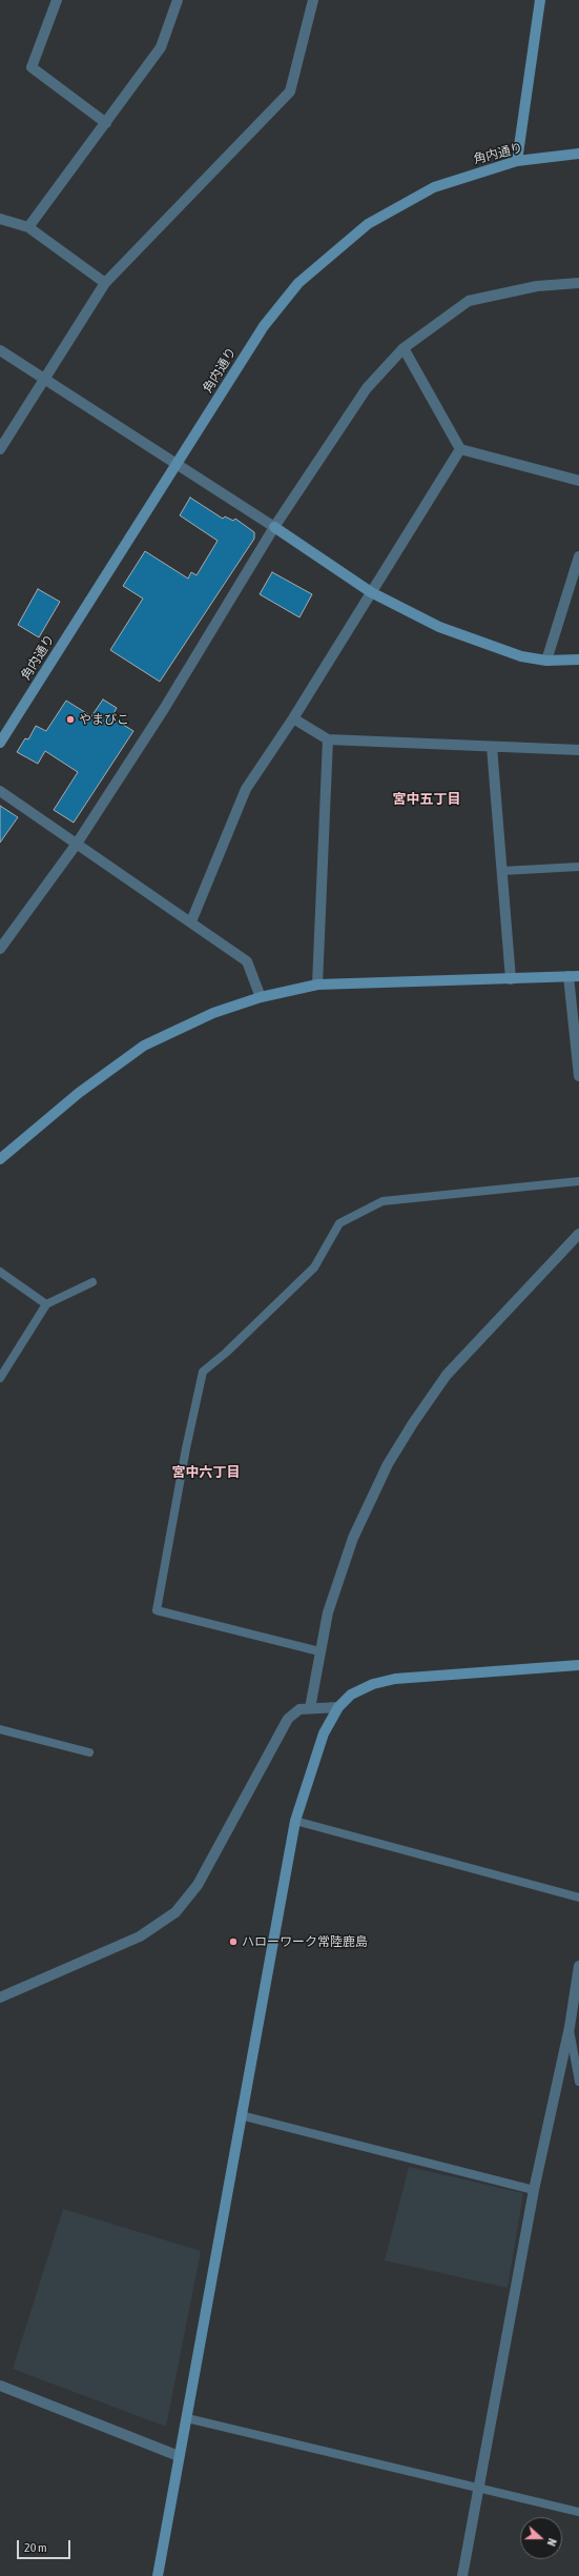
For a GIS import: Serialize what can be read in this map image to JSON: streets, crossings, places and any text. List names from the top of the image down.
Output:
{
  "streets": {
    "street": ["角内通り"]
  },
  "districts": ["宮中五丁目", "宮中六丁目"],
  "places": ["やまびこ", "ハローワーク常陸鹿島"],
  "scale_bar": "20 m",
  "north": "right"
}
